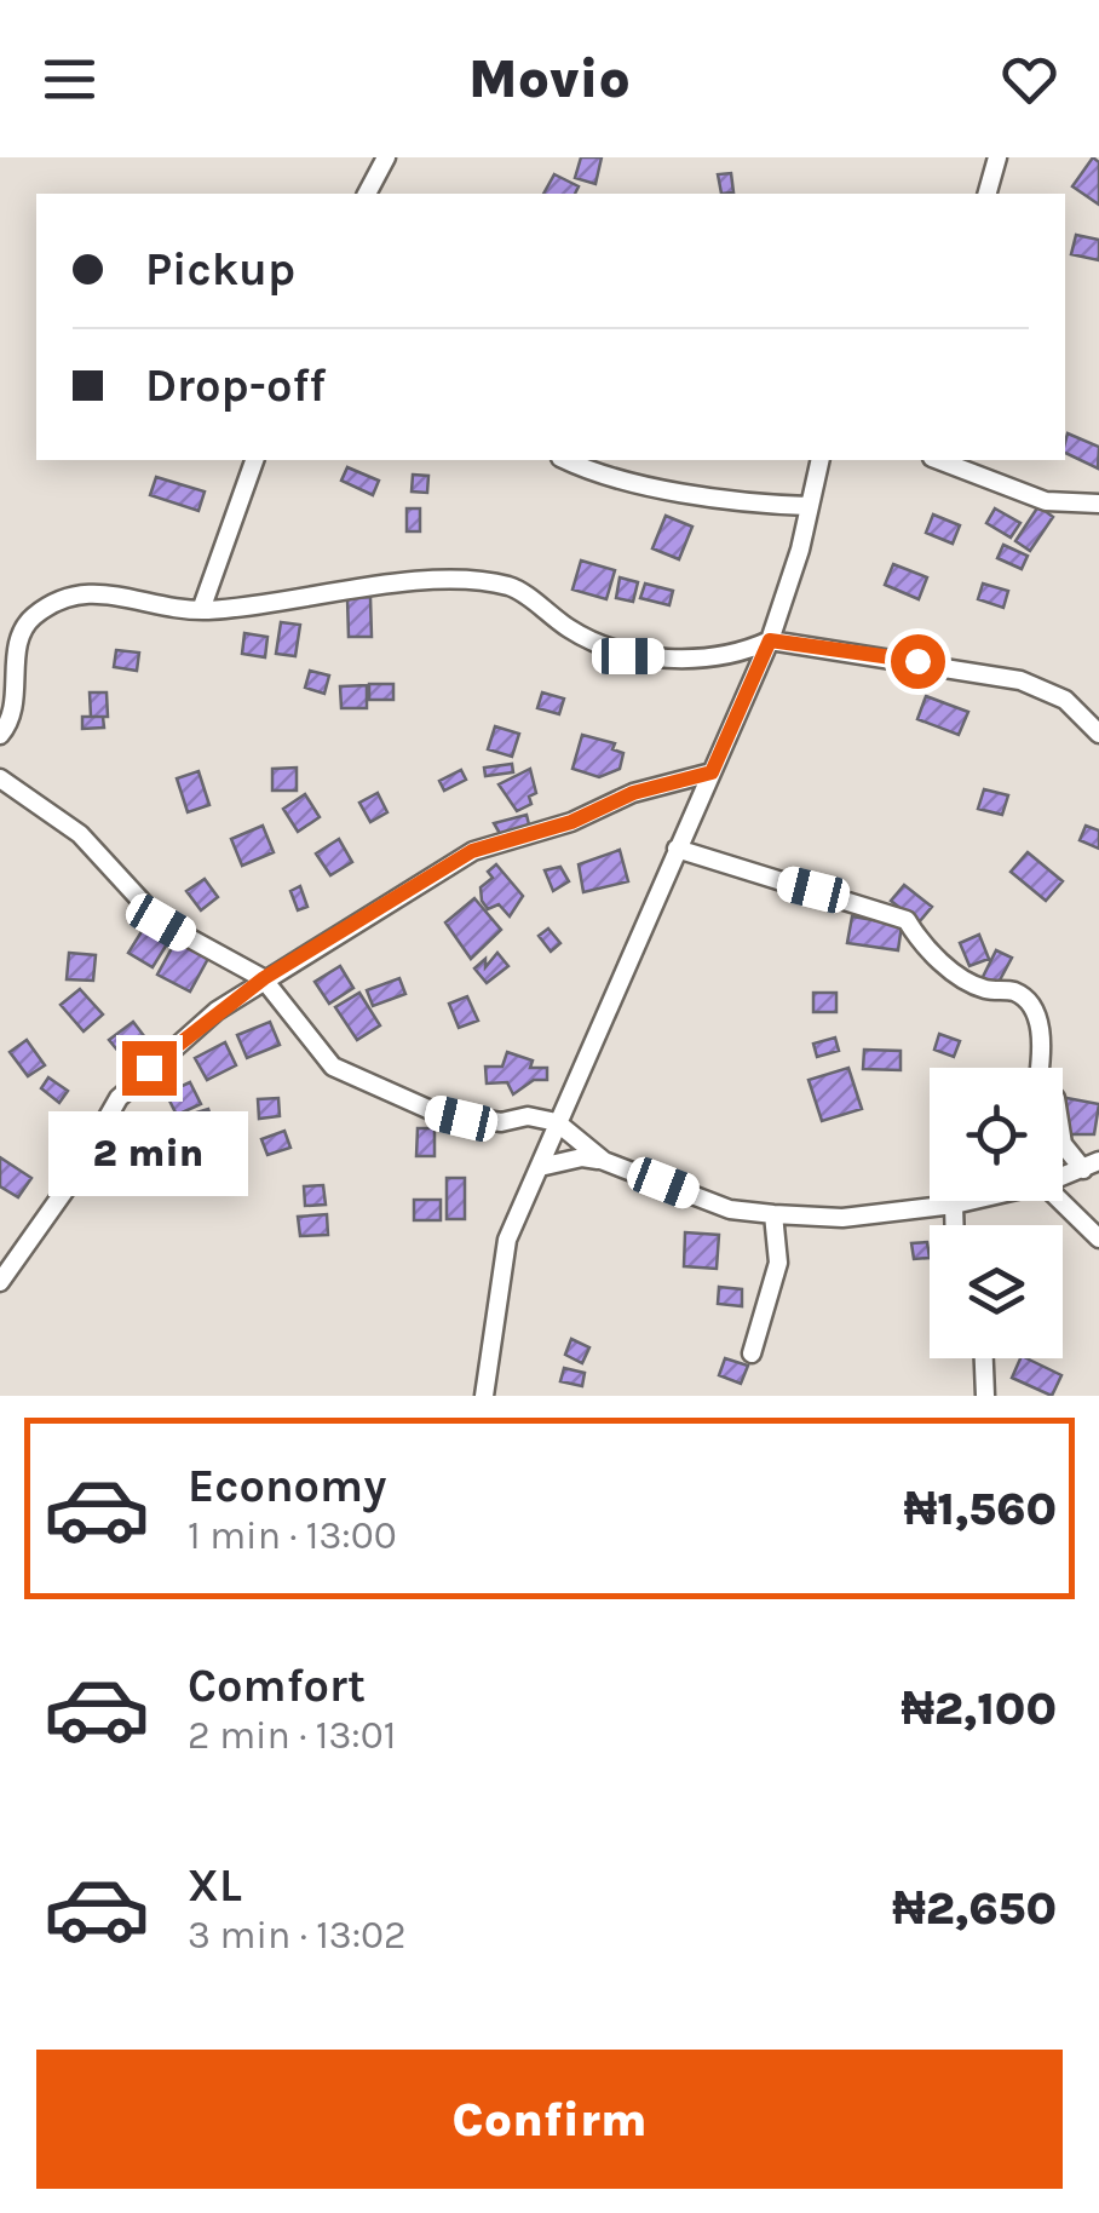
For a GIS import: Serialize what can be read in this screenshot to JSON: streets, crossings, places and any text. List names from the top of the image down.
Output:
{
  "page": {
    "header": "Movio",
    "banner": ["Pickup", "Drop-off"],
    "bubble": "2 min",
    "list": [
      {
        "name": "Economy",
        "note": "1 min · 13:00",
        "value": "₦1,560"
      },
      {
        "name": "Comfort",
        "note": "2 min · 13:01",
        "value": "₦2,100"
      },
      {
        "name": "XL",
        "note": "3 min · 13:02",
        "value": "₦2,650"
      }
    ],
    "buttons": "Confirm"
  }
}
